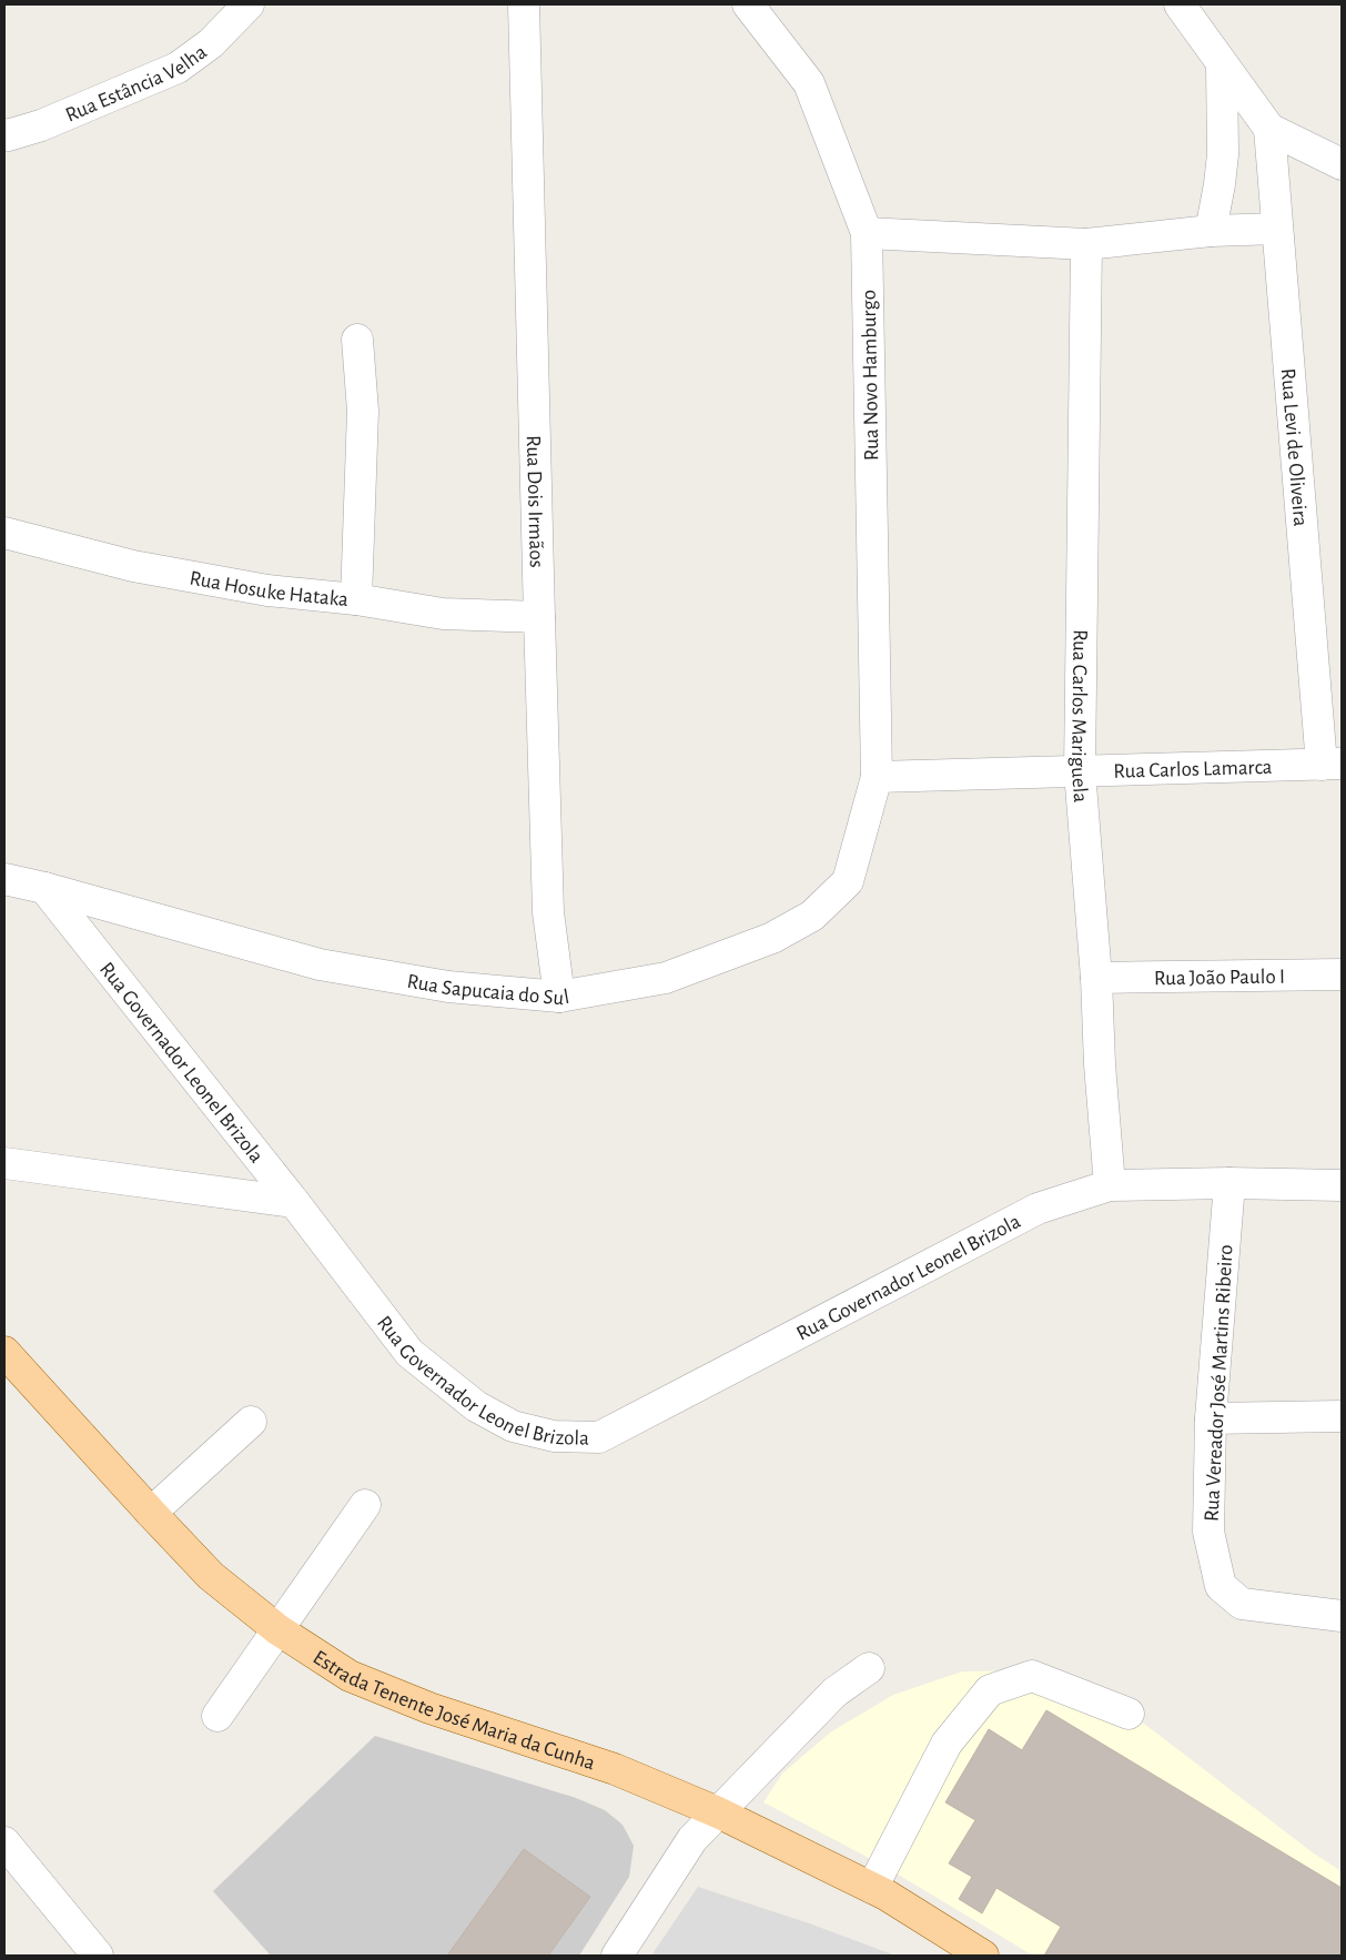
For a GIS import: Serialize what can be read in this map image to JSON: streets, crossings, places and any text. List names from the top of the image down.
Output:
{
  "streets": {
    "main road": ["Estrada Tenente José Maria da Cunha"],
    "street": [
      "Rua Estância Velha",
      "Rua Novo Hamburgo",
      "Rua Levi de Oliveira",
      "Rua Dois Irmãos",
      "Rua Hosuke Hataka",
      "Rua Carlos Mariguela",
      "Rua Carlos Lamarca",
      "Rua João Paulo I",
      "Rua Sapucaia do Sul",
      "Rua Governador Leonel Brizola",
      "Rua Vereador José Martins Ribeiro"
    ]
  },
  "crossings": [
    ["Rua Novo Hamburgo", "Rua Carlos Lamarca"],
    ["Rua Novo Hamburgo", "Rua Sapucaia do Sul"],
    ["Rua Levi de Oliveira", "Rua Carlos Lamarca"],
    ["Rua Dois Irmãos", "Rua Hosuke Hataka"],
    ["Rua Dois Irmãos", "Rua Sapucaia do Sul"],
    ["Rua Carlos Mariguela", "Rua Carlos Lamarca"],
    ["Rua Carlos Mariguela", "Rua João Paulo I"],
    ["Rua Carlos Mariguela", "Rua Governador Leonel Brizola"],
    ["Rua Carlos Lamarca", "Rua Sapucaia do Sul"],
    ["Rua Sapucaia do Sul", "Rua Governador Leonel Brizola"],
    ["Rua Governador Leonel Brizola", "Rua Vereador José Martins Ribeiro"]
  ]
}
